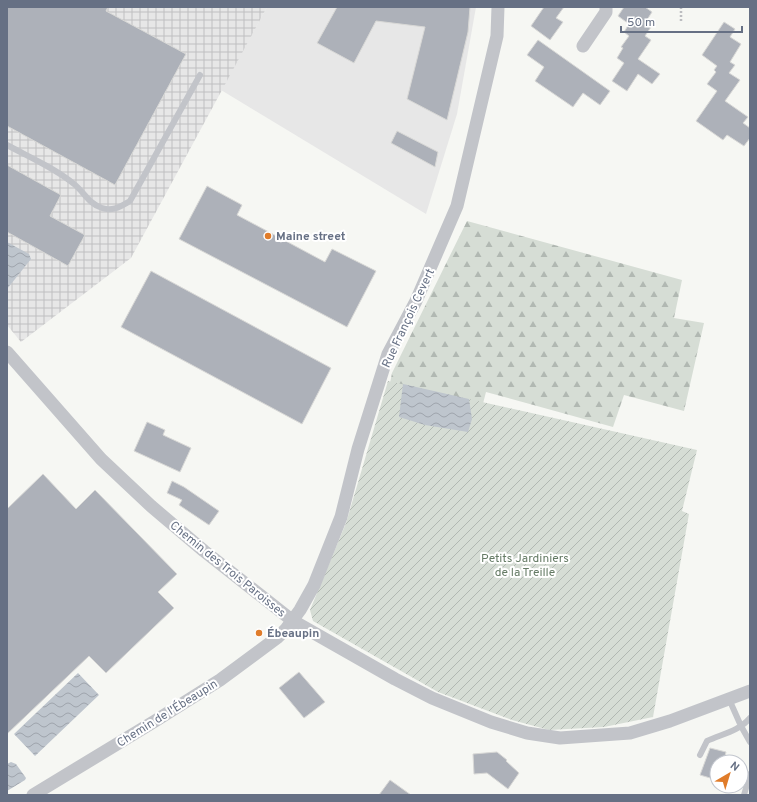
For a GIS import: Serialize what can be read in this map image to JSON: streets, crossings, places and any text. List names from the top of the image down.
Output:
{
  "streets": {
    "street": ["Rue François Cevert", "Chemin des Trois Paroisses", "Chemin de l'Ébeaupin"]
  },
  "crossings": [
    ["Rue François Cevert", "Chemin des Trois Paroisses"],
    ["Rue François Cevert", "Chemin de l'Ébeaupin"],
    ["Chemin des Trois Paroisses", "Chemin de l'Ébeaupin"]
  ],
  "parks": ["Petits Jardiniers de la Treille"],
  "places": ["Maine street", "Ébeaupin"],
  "scale_bar": "50 m",
  "north": "top right"
}
